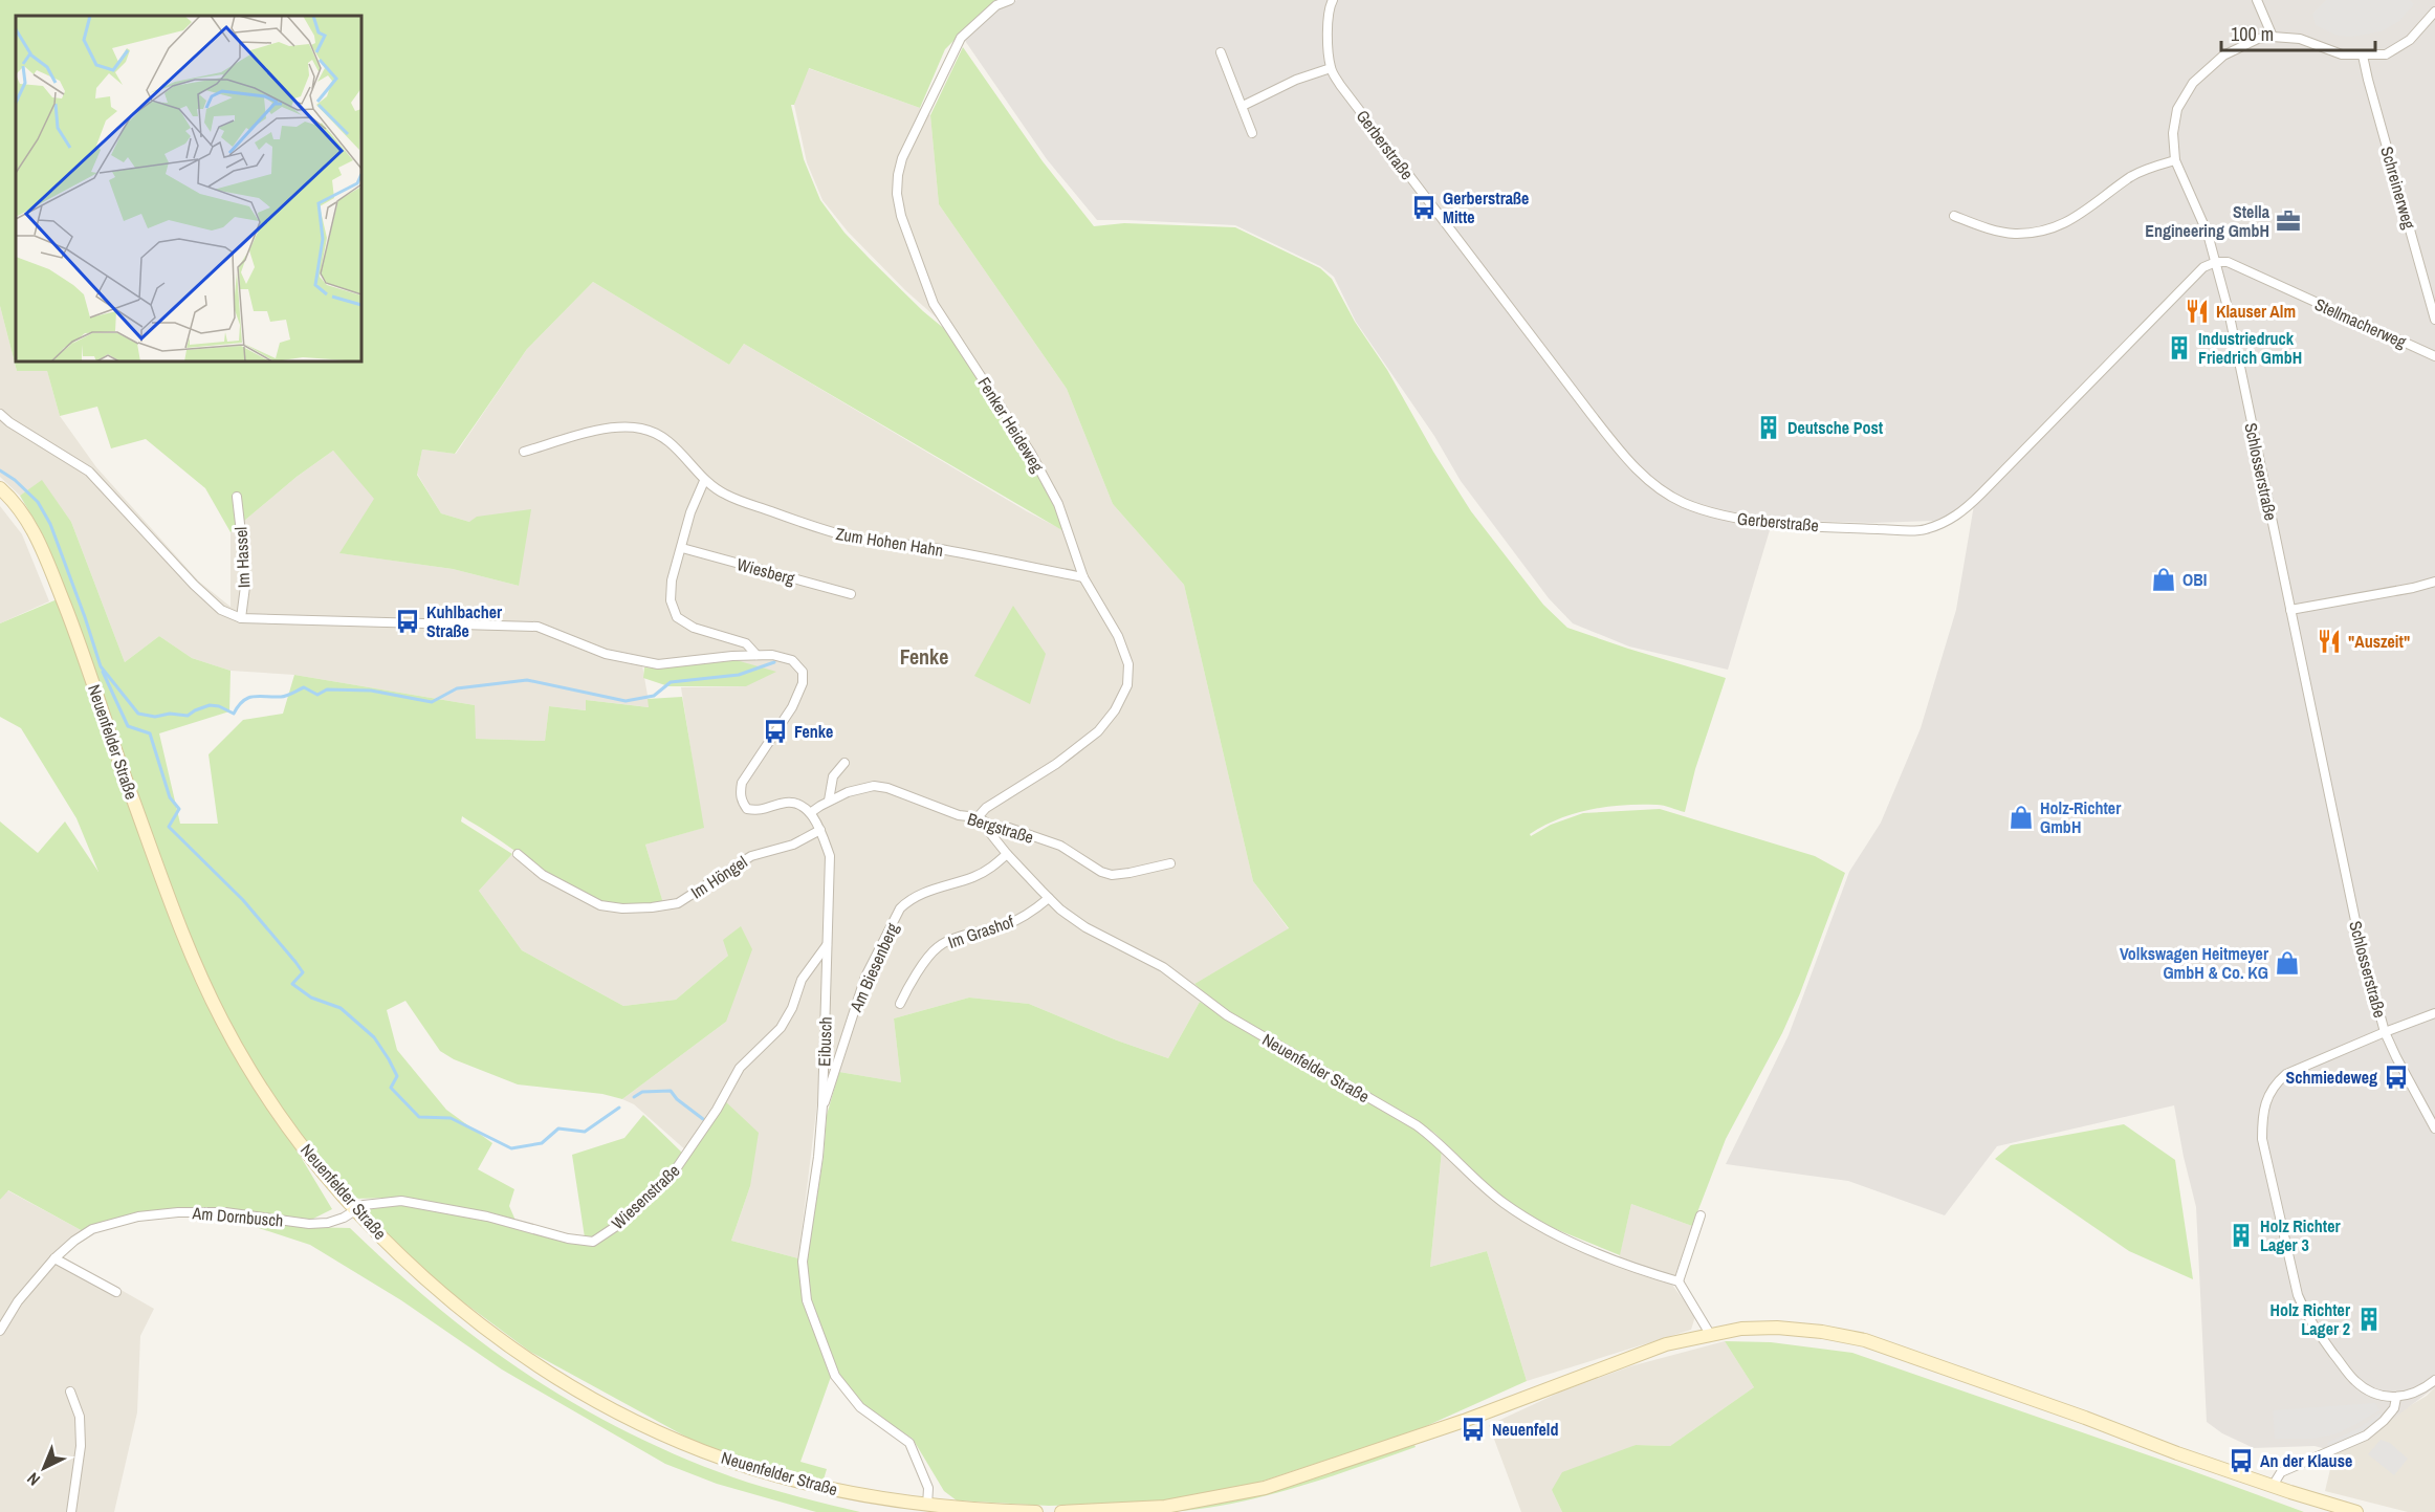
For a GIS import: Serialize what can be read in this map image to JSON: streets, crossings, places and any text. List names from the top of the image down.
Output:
{
  "streets": {
    "main road": ["Neuenfelder Straße"],
    "street": [
      "Gerberstraße",
      "Schreinerweg",
      "Stellmacherweg",
      "Fenker Heideweg",
      "Schlosserstraße",
      "Zum Hohen Hahn",
      "Im Hassel",
      "Wiesberg",
      "Bergstraße",
      "Im Höngel",
      "Im Grashof",
      "Am Biesenberg",
      "Eibusch",
      "Wiesenstraße",
      "Am Dornbusch"
    ]
  },
  "crossings": [
    ["Gerberstraße", "Stellmacherweg"],
    ["Gerberstraße", "Schlosserstraße"],
    ["Schreinerweg", "Schlosserstraße"],
    ["Stellmacherweg", "Schlosserstraße"],
    ["Fenker Heideweg", "Zum Hohen Hahn"],
    ["Fenker Heideweg", "Neuenfelder Straße"],
    ["Fenker Heideweg", "Bergstraße"],
    ["Neuenfelder Straße", "Bergstraße"],
    ["Neuenfelder Straße", "Im Grashof"],
    ["Neuenfelder Straße", "Am Biesenberg"],
    ["Neuenfelder Straße", "Eibusch"],
    ["Neuenfelder Straße", "Wiesenstraße"],
    ["Neuenfelder Straße", "Am Dornbusch"],
    ["Bergstraße", "Eibusch"],
    ["Im Höngel", "Eibusch"],
    ["Am Biesenberg", "Eibusch"],
    ["Eibusch", "Wiesenstraße"],
    ["Wiesenstraße", "Am Dornbusch"]
  ],
  "districts": ["Fenke"],
  "places": {
    "bus stop": [
      "Gerberstraße Mitte",
      "Kuhlbacher Straße",
      "Fenke",
      "Schmiedeweg",
      "Neuenfeld",
      "An der Klause"
    ],
    "office": ["Stella Engineering GmbH"],
    "restaurant": ["Klauser Alm", "\"Auszeit\""],
    "building": [
      "Industriedruck Friedrich GmbH",
      "Deutsche Post",
      "Holz Richter Lager 3",
      "Holz Richter Lager 2"
    ],
    "shop": ["OBI", "Holz-Richter GmbH", "Volkswagen Heitmeyer GmbH & Co. KG"]
  },
  "scale_bar": "100 m",
  "north": "bottom left"
}
